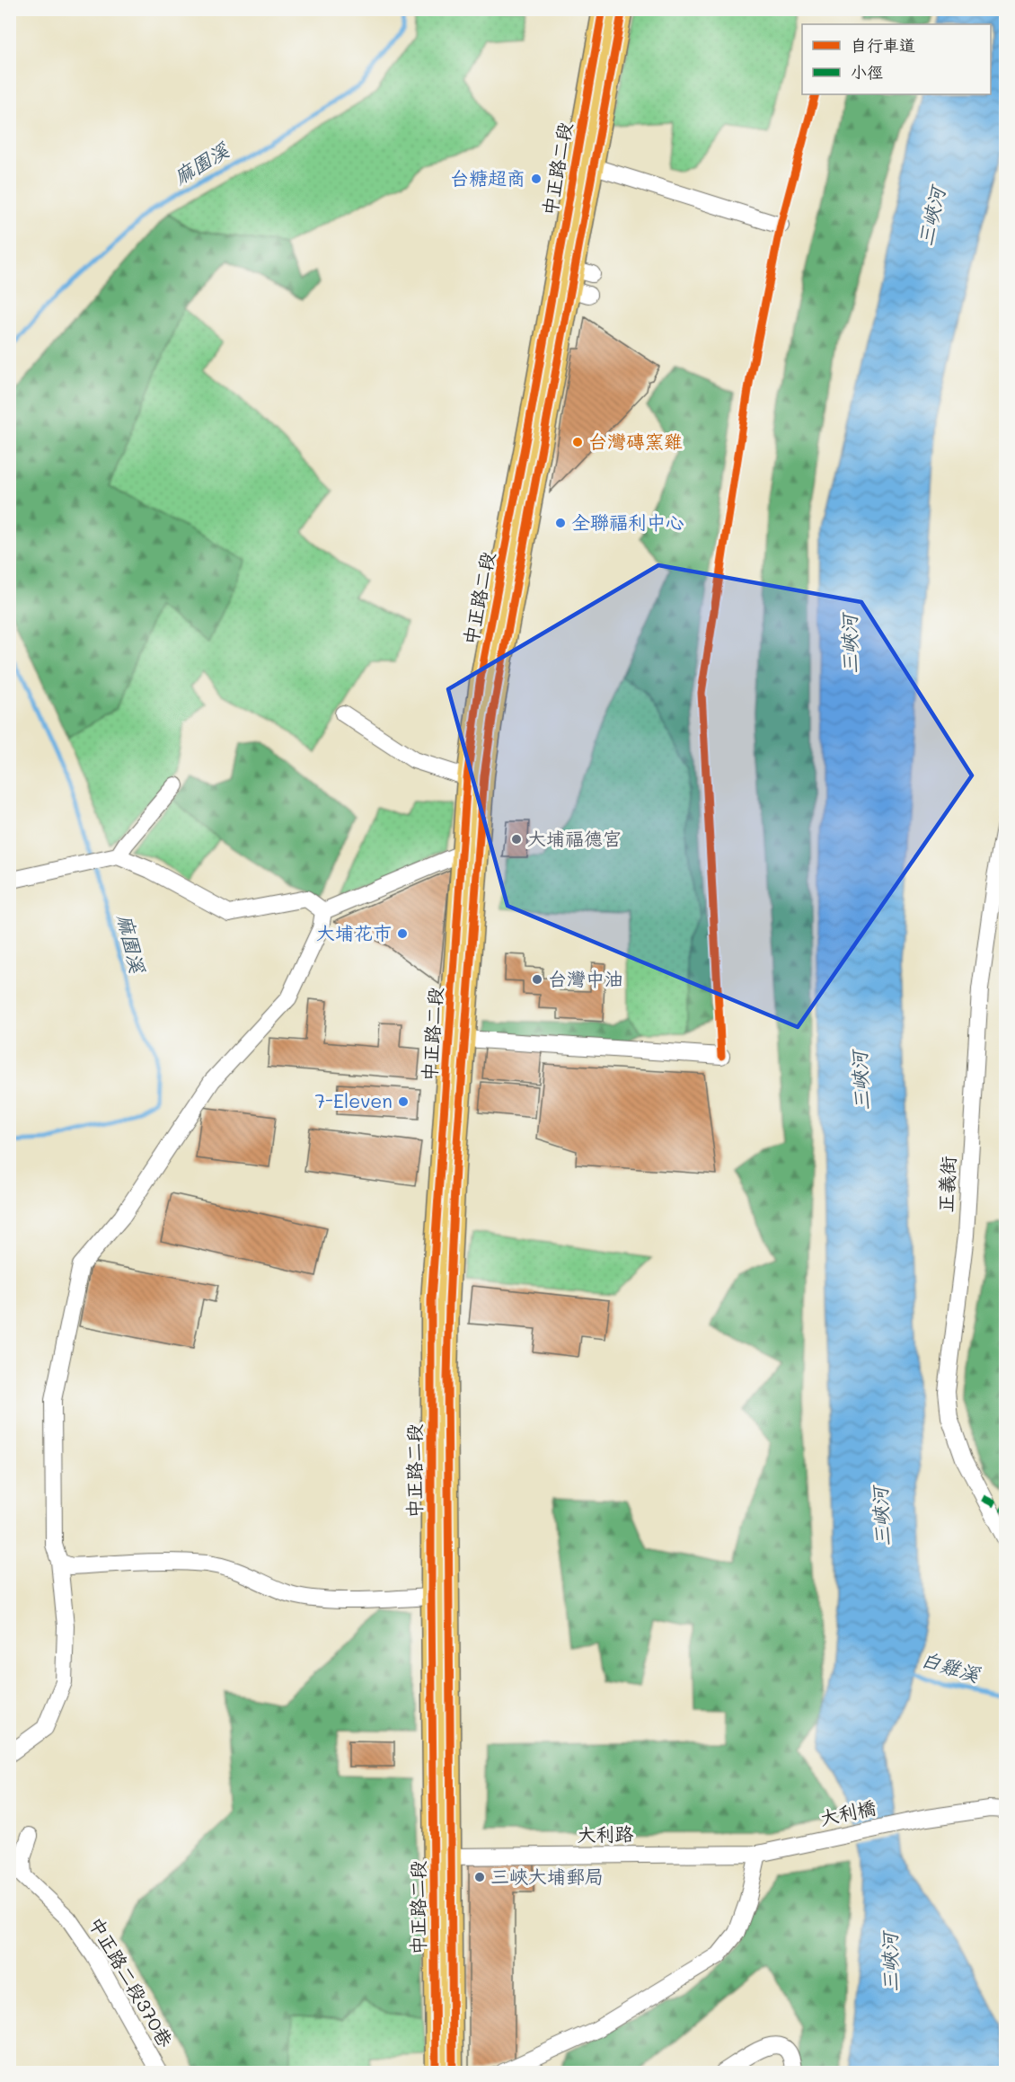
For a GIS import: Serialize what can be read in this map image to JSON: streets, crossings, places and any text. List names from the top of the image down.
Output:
{
  "streets": {
    "main road": ["中正路二段"],
    "street": [
      "正義街",
      "大利橋",
      "大利路",
      "中正路二段370巷"
    ]
  },
  "crossings": [
    ["中正路二段", "大利路"],
    ["大利橋", "大利路"]
  ],
  "water": ["麻園溪", "三峽河", "白雞溪"],
  "places": [
    "台糖超商",
    "台灣磚窯雞",
    "全聯福利中心",
    "大埔福德宮",
    "大埔花市",
    "台灣中油",
    "7-Eleven",
    "三峽大埔郵局"
  ],
  "legend": ["自行車道", "小徑"]
}
